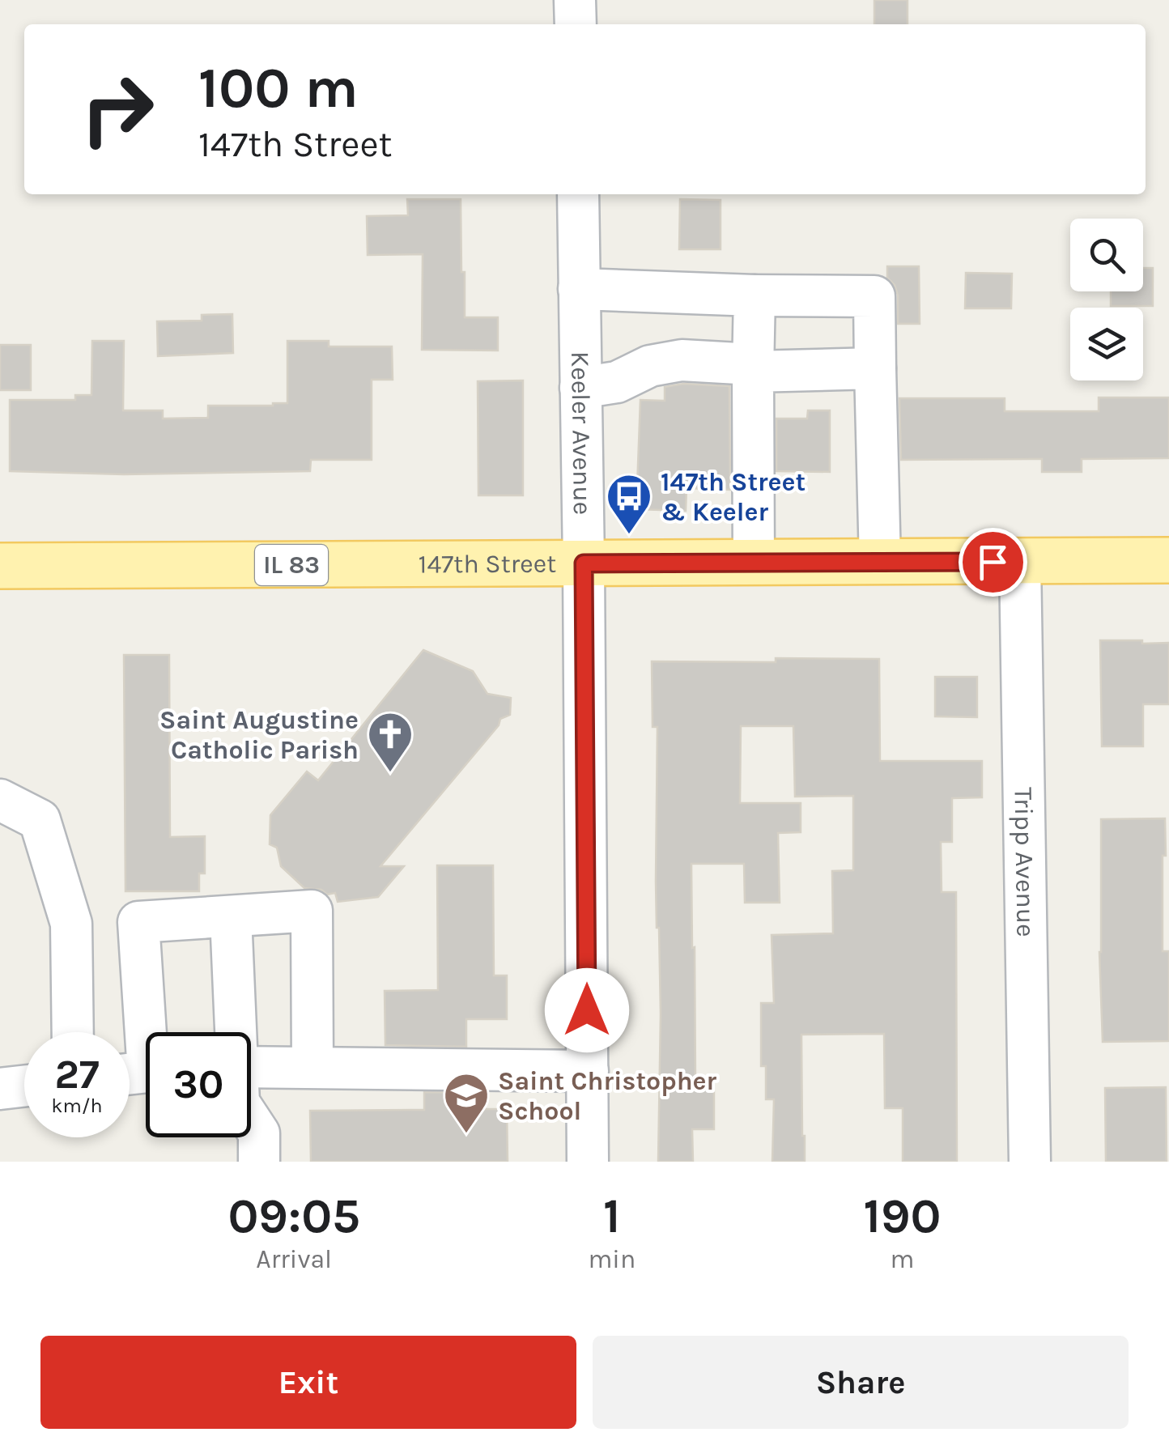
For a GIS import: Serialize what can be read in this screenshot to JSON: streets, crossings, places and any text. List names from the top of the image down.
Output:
{
  "streets": {
    "main road": ["147th Street", "IL 83"],
    "street": ["Keeler Avenue", "Tripp Avenue"]
  },
  "crossings": [
    ["Keeler Avenue", "147th Street"],
    ["147th Street", "Tripp Avenue"]
  ],
  "places": {
    "bus stop": ["147th Street & Keeler"],
    "church": ["Saint Augustine Catholic Parish"],
    "school or university": ["Saint Christopher School"]
  },
  "page": {
    "turn": ["100 m", "147th Street"],
    "speed": "27 km/h",
    "limit": "30",
    "eta": [
      "09:05",
      "Arrival",
      "1",
      "min",
      "190",
      "m"
    ],
    "buttons": ["Exit", "Share"]
  }
}
